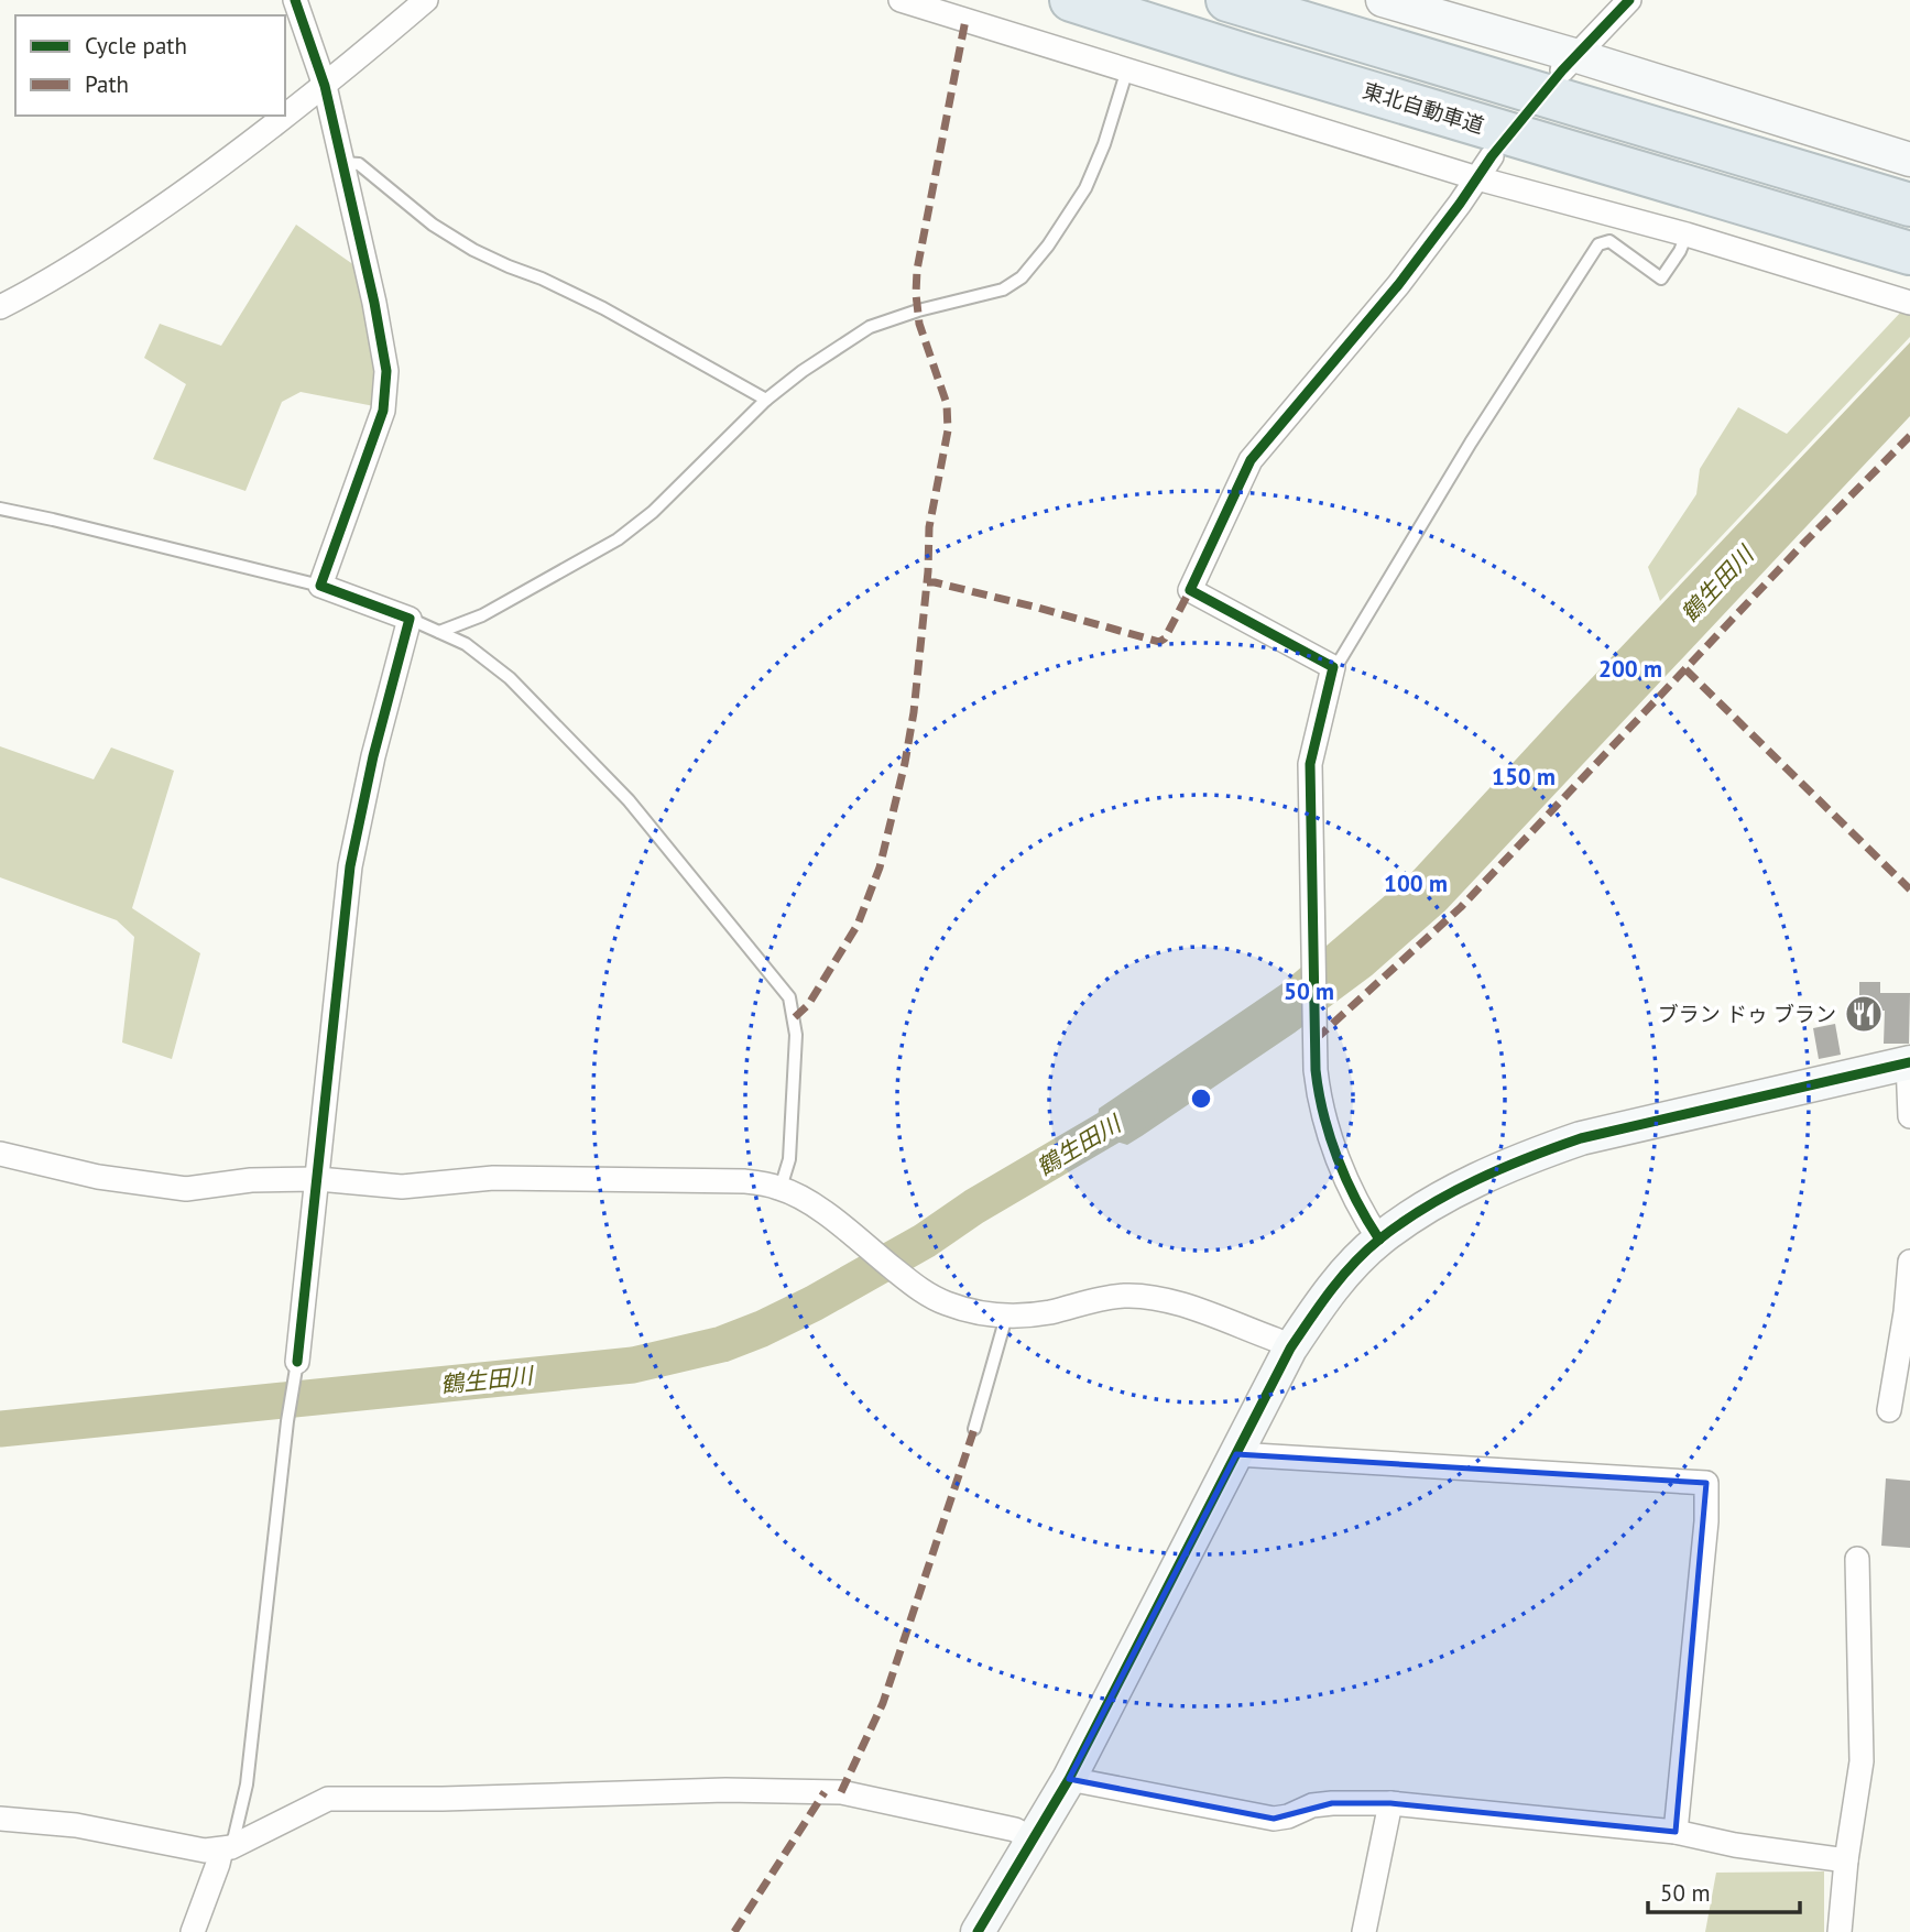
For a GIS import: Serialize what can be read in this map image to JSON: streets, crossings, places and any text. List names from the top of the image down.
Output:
{
  "streets": {
    "highway": ["東北自動車道"]
  },
  "water": ["鶴生田川"],
  "places": {
    "restaurant": ["ブラン ドゥ ブラン"]
  },
  "legend": ["Cycle path", "Path"],
  "scale_bar": "50 m",
  "rings": [
    "200 m",
    "150 m",
    "100 m",
    "50 m"
  ]
}
